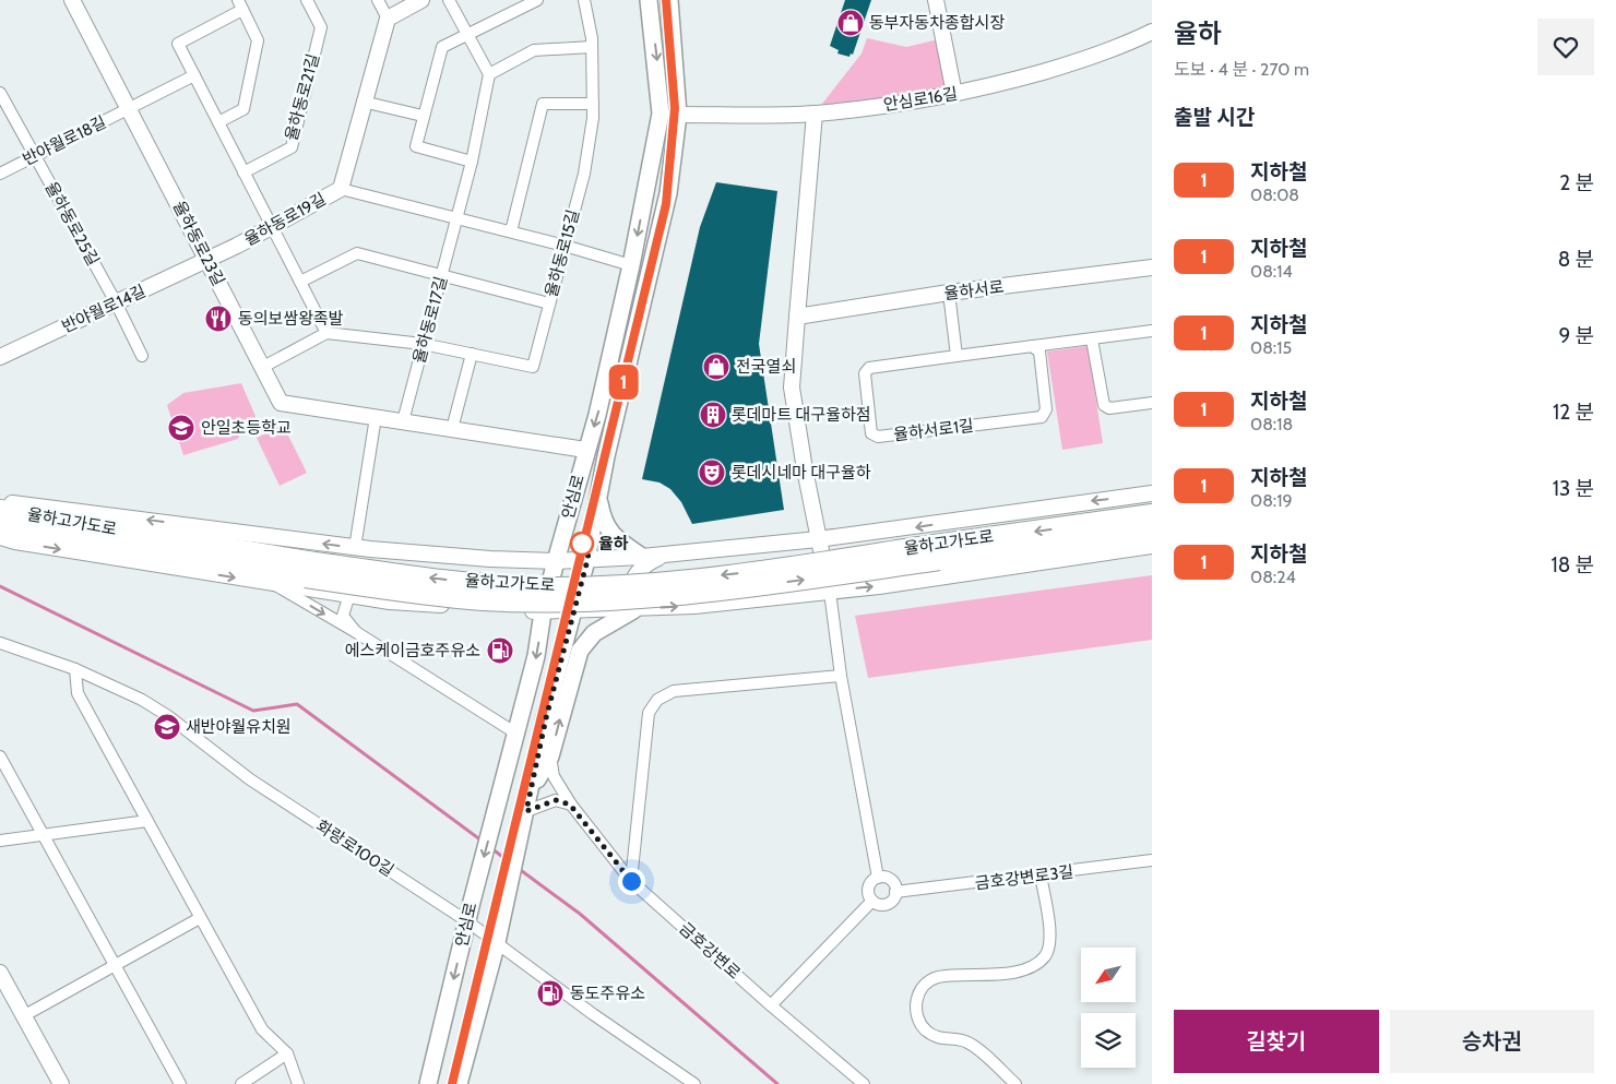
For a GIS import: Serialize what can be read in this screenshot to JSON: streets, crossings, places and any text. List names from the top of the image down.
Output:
{
  "streets": {
    "highway": ["율하고가도로"],
    "main road": [
      "안심로16길",
      "율하동로19길",
      "율하동로23길",
      "율하서로",
      "반야월로14길",
      "안심로"
    ],
    "street": [
      "율하동로21길",
      "반야월로18길",
      "율하동로25길",
      "율하동로15길",
      "율하동로17길",
      "율하서로1길",
      "화랑로100길",
      "금호강변로3길",
      "금호강변로"
    ]
  },
  "crossings": [
    ["안심로16길", "안심로"],
    ["반야월로18길", "율하동로25길"],
    ["반야월로18길", "율하동로23길"],
    ["율하동로19길", "율하동로23길"],
    ["율하동로19길", "반야월로14길"],
    ["율하동로25길", "반야월로14길"],
    ["율하동로23길", "반야월로14길"],
    ["율하동로23길", "율하동로17길"],
    ["율하동로23길", "안심로"],
    ["안심로", "화랑로100길"]
  ],
  "places": {
    "shop": ["동부자동차종합시장", "전국열쇠"],
    "restaurant": ["동의보쌈왕족발"],
    "building": ["롯데마트 대구율하점"],
    "school or university": ["안일초등학교", "새반야월유치원"],
    "theatre": ["롯데시네마 대구율하"],
    "other": ["율하"],
    "fuel station": ["에스케이금호주유소", "동도주유소"]
  },
  "lines": ["metro line 1"],
  "north": "bottom left",
  "page": {
    "on_map": "1",
    "heading": [
      ["율하", "도보 · 4 분 · 270 m"],
      "출발 시간"
    ],
    "list": [
      {
        "mark": "1",
        "name": "지하철",
        "note": "08:08",
        "value": "2 분"
      },
      {
        "mark": "1",
        "name": "지하철",
        "note": "08:14",
        "value": "8 분"
      },
      {
        "mark": "1",
        "name": "지하철",
        "note": "08:15",
        "value": "9 분"
      },
      {
        "mark": "1",
        "name": "지하철",
        "note": "08:18",
        "value": "12 분"
      },
      {
        "mark": "1",
        "name": "지하철",
        "note": "08:19",
        "value": "13 분"
      },
      {
        "mark": "1",
        "name": "지하철",
        "note": "08:24",
        "value": "18 분"
      }
    ],
    "buttons": ["길찾기", "승차권"]
  }
}
